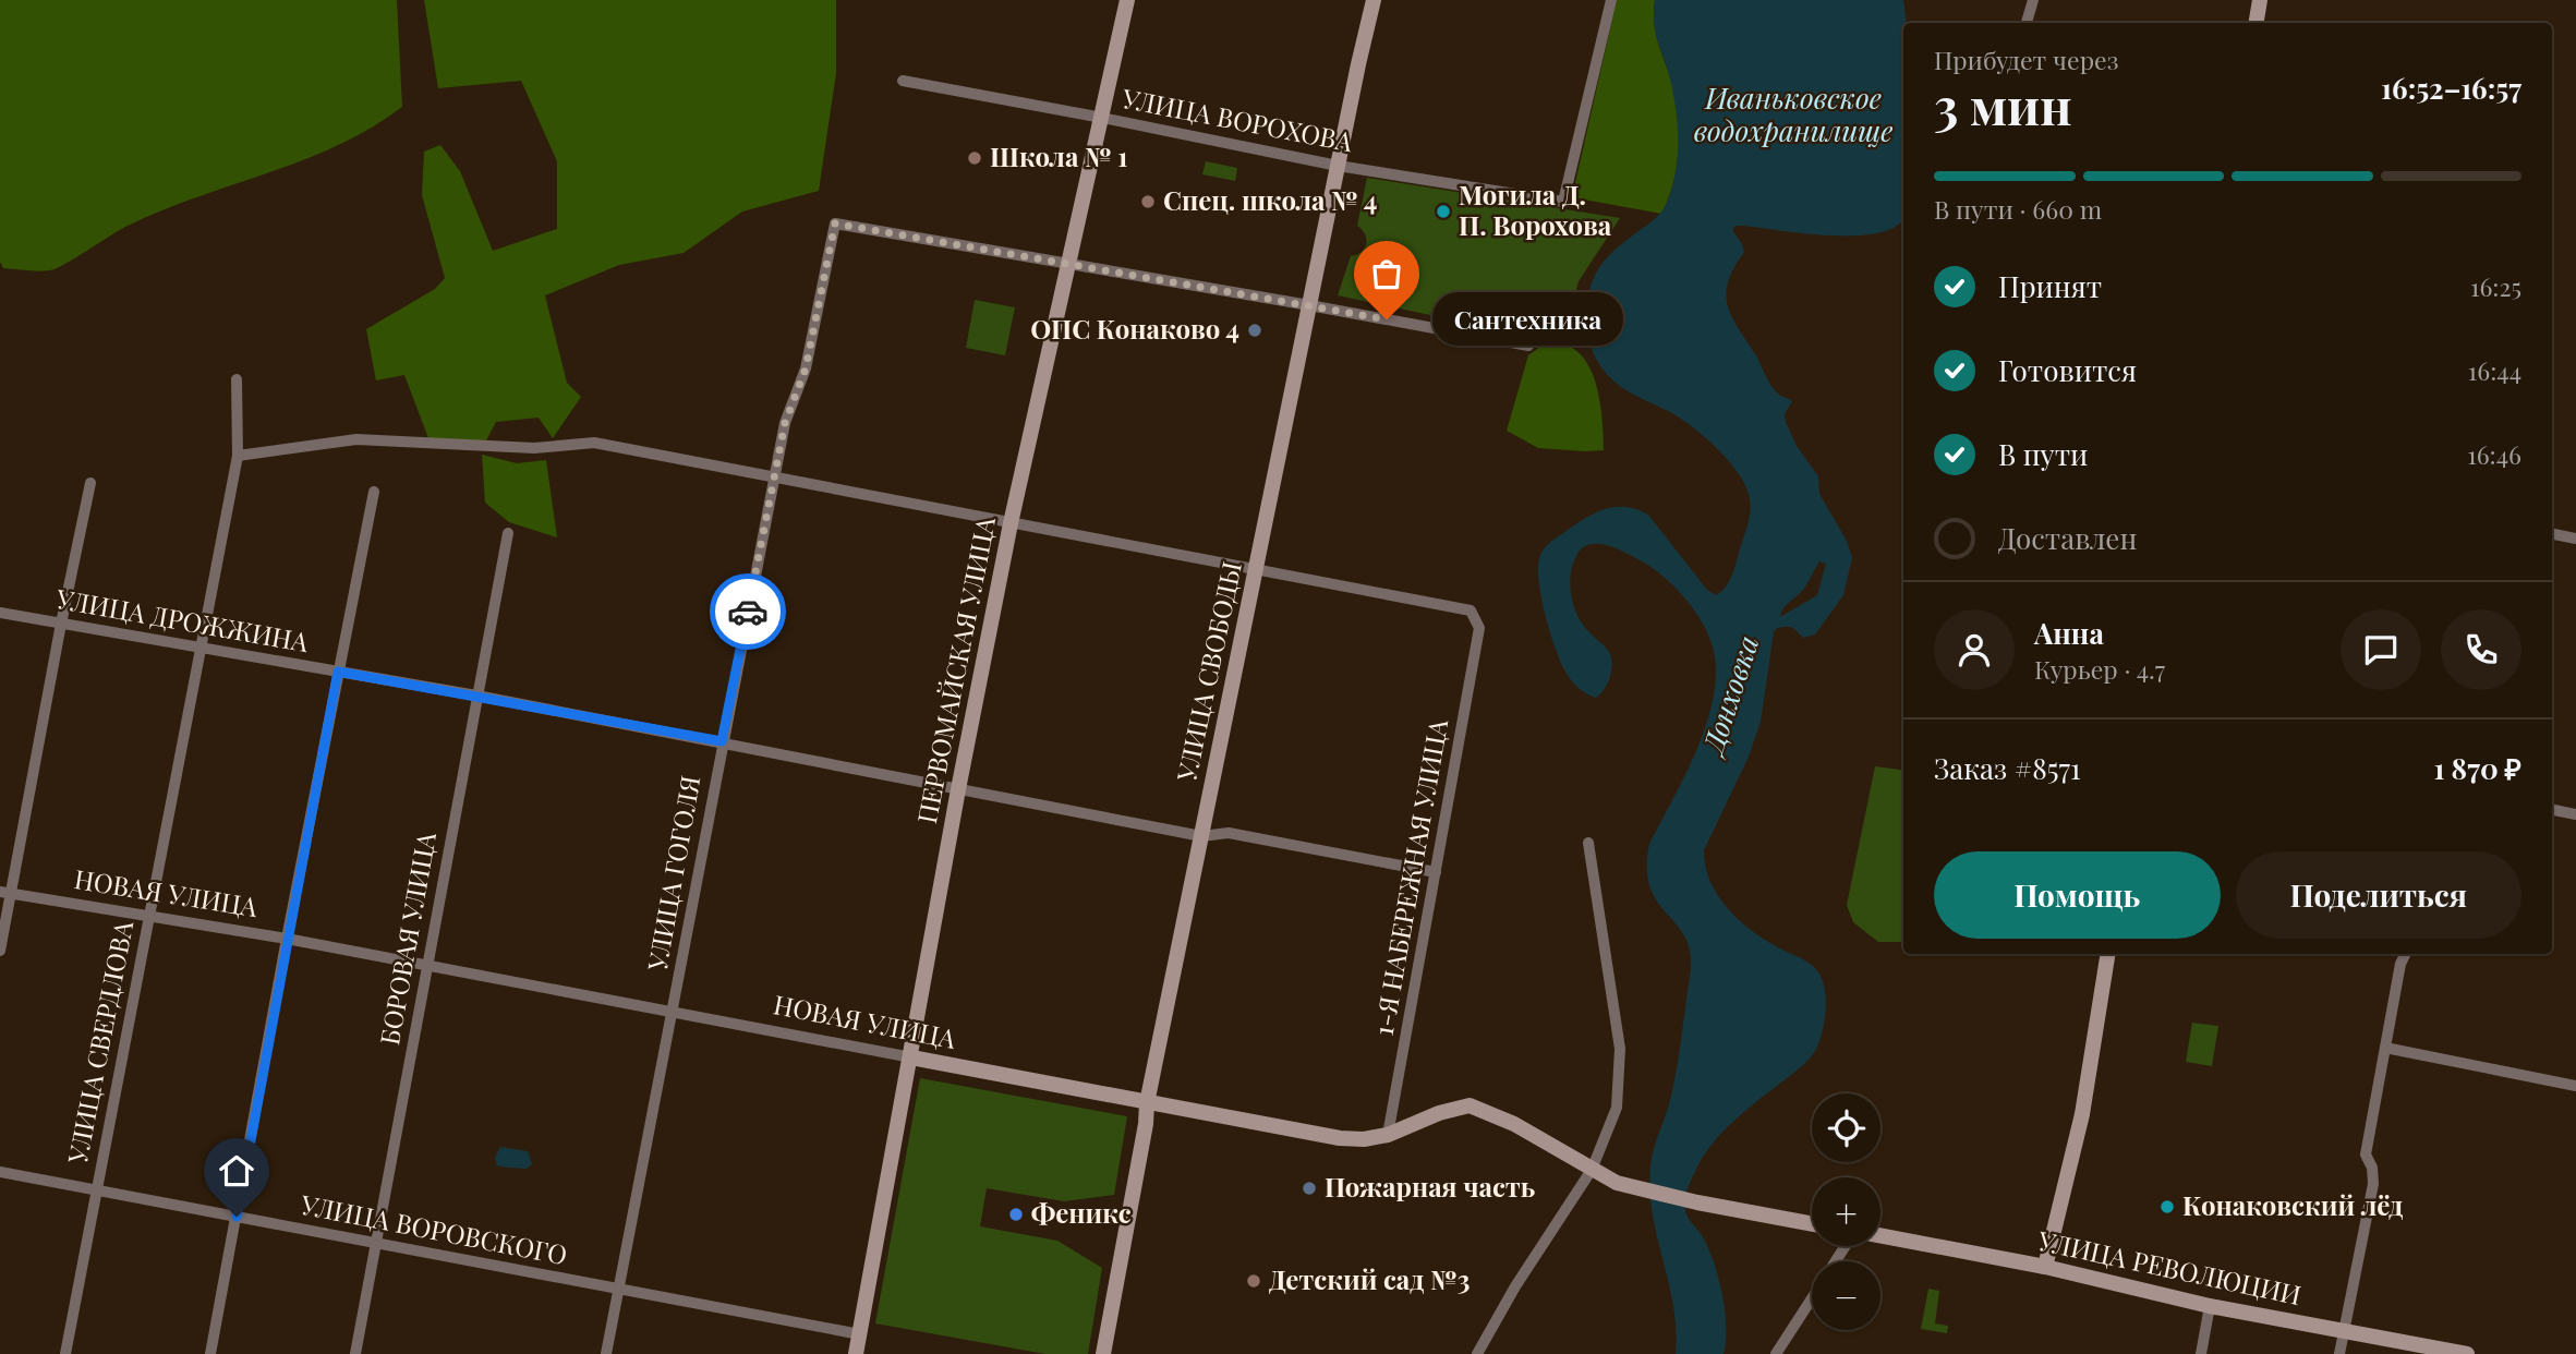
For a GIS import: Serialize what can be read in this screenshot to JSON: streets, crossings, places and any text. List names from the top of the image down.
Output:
{
  "streets": {
    "main road": [
      "ПЕРВОМАЙСКАЯ УЛИЦА",
      "УЛИЦА СВОБОДЫ",
      "НОВАЯ УЛИЦА",
      "УЛИЦА РЕВОЛЮЦИИ"
    ],
    "street": [
      "УЛИЦА ВОРОХОВА",
      "УЛИЦА ДРОЖЖИНА",
      "УЛИЦА ГОГОЛЯ",
      "1-Я НАБЕРЕЖНАЯ УЛИЦА",
      "БОРОВАЯ УЛИЦА",
      "УЛИЦА СВЕРДЛОВА",
      "УЛИЦА ВОРОВСКОГО"
    ]
  },
  "crossings": [
    ["УЛИЦА ВОРОХОВА", "ПЕРВОМАЙСКАЯ УЛИЦА"],
    ["УЛИЦА ВОРОХОВА", "УЛИЦА СВОБОДЫ"],
    ["УЛИЦА ДРОЖЖИНА", "ПЕРВОМАЙСКАЯ УЛИЦА"],
    ["УЛИЦА ДРОЖЖИНА", "УЛИЦА СВОБОДЫ"],
    ["УЛИЦА ДРОЖЖИНА", "УЛИЦА ГОГОЛЯ"],
    ["УЛИЦА ДРОЖЖИНА", "1-Я НАБЕРЕЖНАЯ УЛИЦА"],
    ["УЛИЦА ДРОЖЖИНА", "БОРОВАЯ УЛИЦА"],
    ["УЛИЦА ДРОЖЖИНА", "УЛИЦА СВЕРДЛОВА"],
    ["ПЕРВОМАЙСКАЯ УЛИЦА", "УЛИЦА ГОГОЛЯ"],
    ["ПЕРВОМАЙСКАЯ УЛИЦА", "НОВАЯ УЛИЦА"],
    ["ПЕРВОМАЙСКАЯ УЛИЦА", "УЛИЦА ВОРОВСКОГО"],
    ["УЛИЦА СВОБОДЫ", "1-Я НАБЕРЕЖНАЯ УЛИЦА"],
    ["УЛИЦА СВОБОДЫ", "НОВАЯ УЛИЦА"],
    ["УЛИЦА ГОГОЛЯ", "НОВАЯ УЛИЦА"],
    ["УЛИЦА ГОГОЛЯ", "УЛИЦА ВОРОВСКОГО"],
    ["1-Я НАБЕРЕЖНАЯ УЛИЦА", "НОВАЯ УЛИЦА"],
    ["НОВАЯ УЛИЦА", "БОРОВАЯ УЛИЦА"],
    ["НОВАЯ УЛИЦА", "УЛИЦА СВЕРДЛОВА"],
    ["БОРОВАЯ УЛИЦА", "УЛИЦА ВОРОВСКОГО"],
    ["УЛИЦА СВЕРДЛОВА", "УЛИЦА ВОРОВСКОГО"]
  ],
  "water": ["Иваньковское водохранилище", "Донховка"],
  "places": [
    "Школа № 1",
    "Спец. школа № 4",
    "Могила Д. П. Ворохова",
    "Сантехника",
    "ОПС Конаково 4",
    "Пожарная часть",
    "Конаковский лёд",
    "Феникс",
    "Детский сад №3"
  ],
  "page": {
    "heading": ["3 мин", "Прибудет через", "16:52–16:57"],
    "panel": [
      "Анна",
      "Курьер · 4.7",
      "Заказ #8571",
      "1 870 ₽"
    ],
    "bar": "В пути · 660 m",
    "list": [
      ["Принят", "16:25"],
      ["Готовится", "16:44"],
      ["В пути", "16:46"],
      "Доставлен"
    ],
    "bubble": "Сантехника",
    "buttons": ["Помощь", "Поделиться"],
    "map_buttons": ["+", "−"]
  }
}
